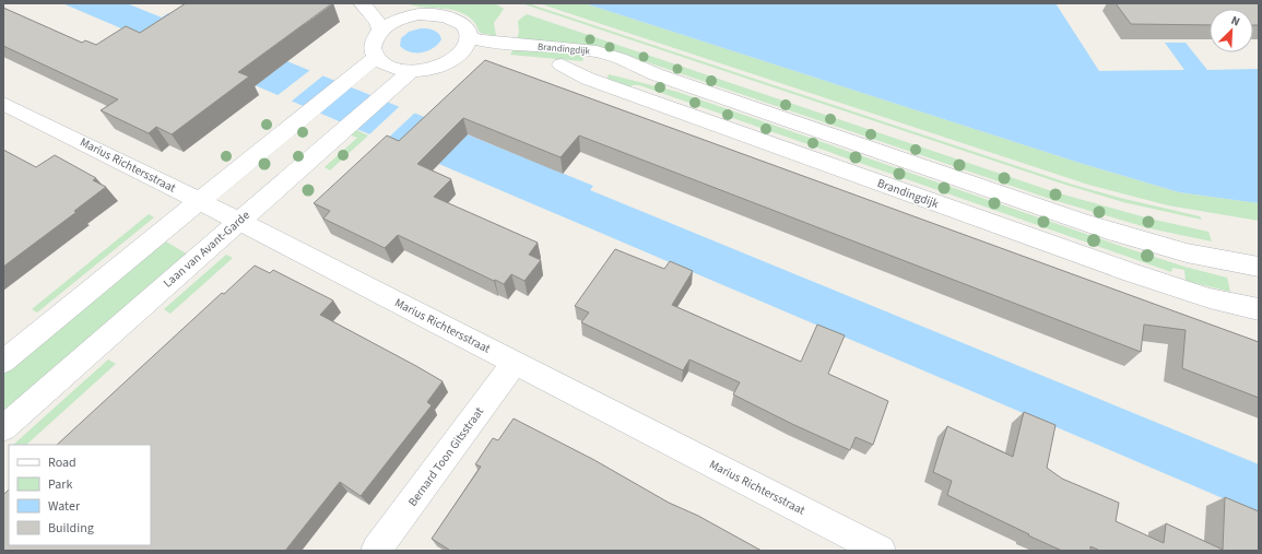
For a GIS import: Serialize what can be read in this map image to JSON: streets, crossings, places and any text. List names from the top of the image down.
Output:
{
  "streets": {
    "street": [
      "Brandingdijk",
      "Marius Richtersstraat",
      "Laan van Avant-Garde",
      "Bernard Toon Gitsstraat"
    ]
  },
  "crossings": [
    ["Brandingdijk", "Laan van Avant-Garde"],
    ["Marius Richtersstraat", "Laan van Avant-Garde"],
    ["Marius Richtersstraat", "Bernard Toon Gitsstraat"]
  ],
  "legend": [
    "Road",
    "Park",
    "Water",
    "Building"
  ],
  "north": "top right"
}
